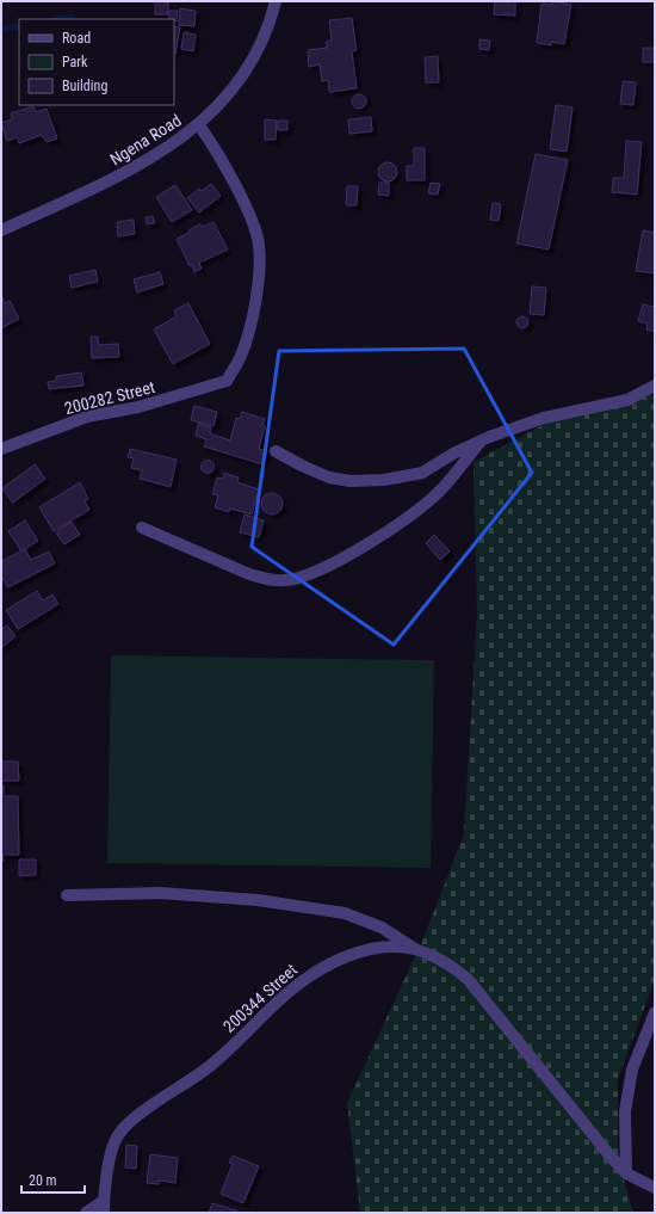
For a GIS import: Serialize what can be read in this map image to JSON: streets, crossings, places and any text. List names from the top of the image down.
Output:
{
  "streets": {
    "street": ["Ngena Road", "200282 Street", "200344 Street"]
  },
  "crossings": [
    ["Ngena Road", "200282 Street"]
  ],
  "legend": ["Road", "Park", "Building"],
  "scale_bar": "20 m"
}
